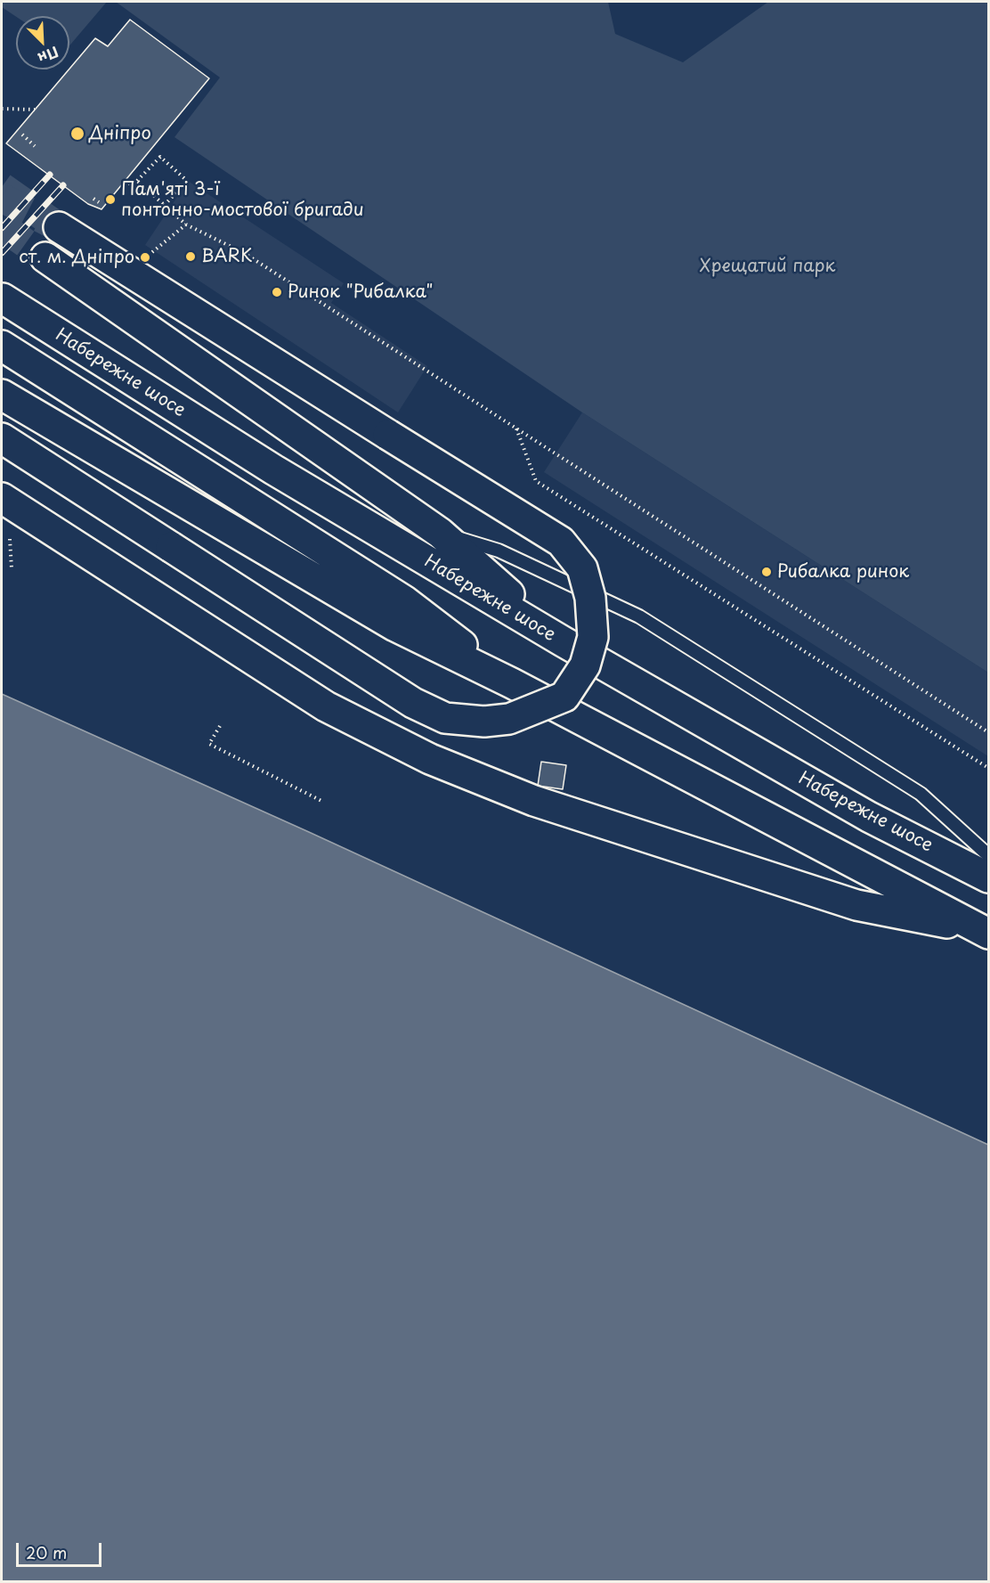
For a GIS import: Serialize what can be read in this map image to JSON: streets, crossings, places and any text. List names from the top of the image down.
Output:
{
  "streets": {
    "main road": ["Набережне шосе"]
  },
  "parks": ["Хрещатий парк"],
  "places": [
    "Дніпро",
    "Пам'яті 3-ї понтонно-мостової бригади",
    "BARK",
    "ст. м. Дніпро",
    "Ринок \"Рибалка\"",
    "Рибалка ринок"
  ],
  "scale_bar": "20 m",
  "north": "bottom right"
}
